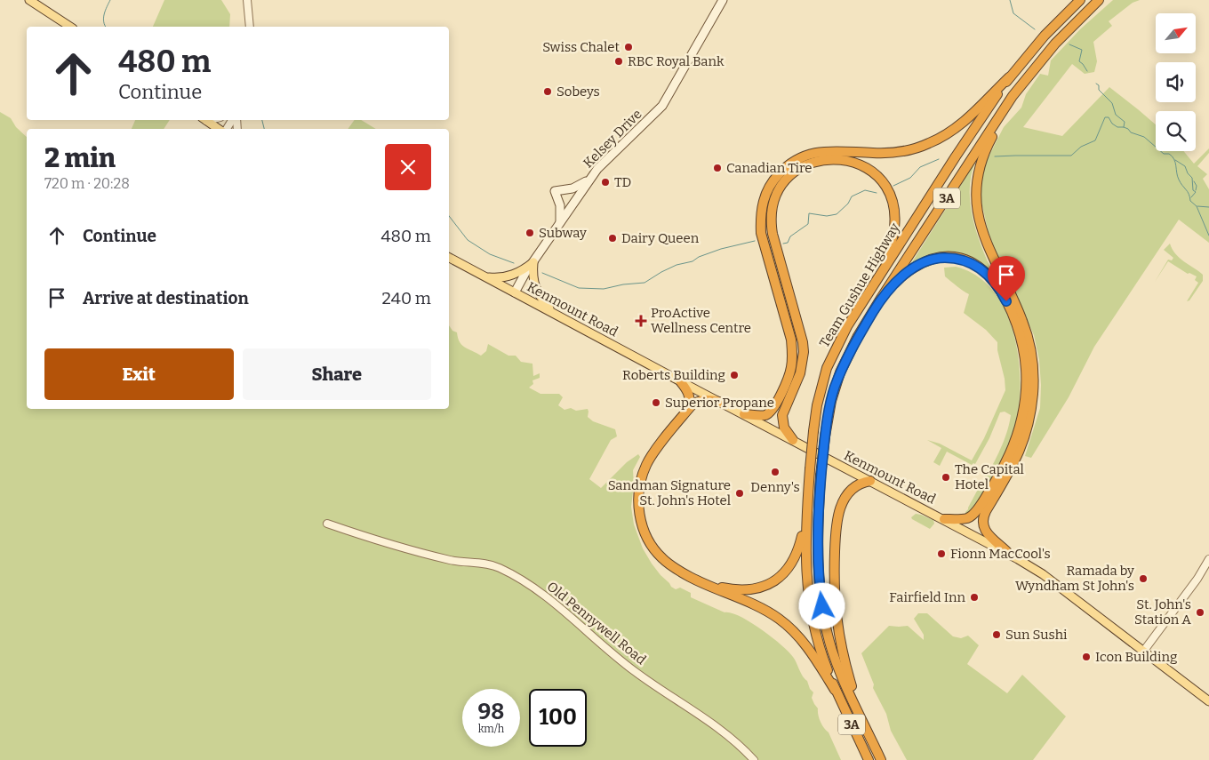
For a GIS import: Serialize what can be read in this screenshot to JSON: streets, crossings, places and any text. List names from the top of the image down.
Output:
{
  "streets": {
    "highway": ["3A", "Team Gushue Highway"],
    "main road": ["Kelsey Drive", "Kenmount Road"],
    "street": ["Old Pennywell Road"]
  },
  "crossings": [
    ["Kelsey Drive", "Kenmount Road"]
  ],
  "places": {
    "other": [
      "Swiss Chalet",
      "RBC Royal Bank",
      "Sobeys",
      "Canadian Tire",
      "TD",
      "Subway",
      "Dairy Queen",
      "Roberts Building",
      "Superior Propane",
      "Denny's",
      "The Capital Hotel",
      "Sandman Signature St. John's Hotel",
      "Fionn MacCool's",
      "Ramada by Wyndham St John's",
      "Fairfield Inn",
      "St. John's Station A",
      "Sun Sushi",
      "Icon Building"
    ],
    "health": ["ProActive Wellness Centre"]
  },
  "north": "top right",
  "page": {
    "turn": ["480 m", "Continue"],
    "heading": ["2 min", "720 m · 20:28"],
    "list": [
      {
        "name": "Continue",
        "value": "480 m"
      },
      {
        "name": "Arrive at destination",
        "value": "240 m"
      }
    ],
    "buttons": ["Exit", "Share"],
    "speed": "98 km/h",
    "limit": "100"
  }
}
